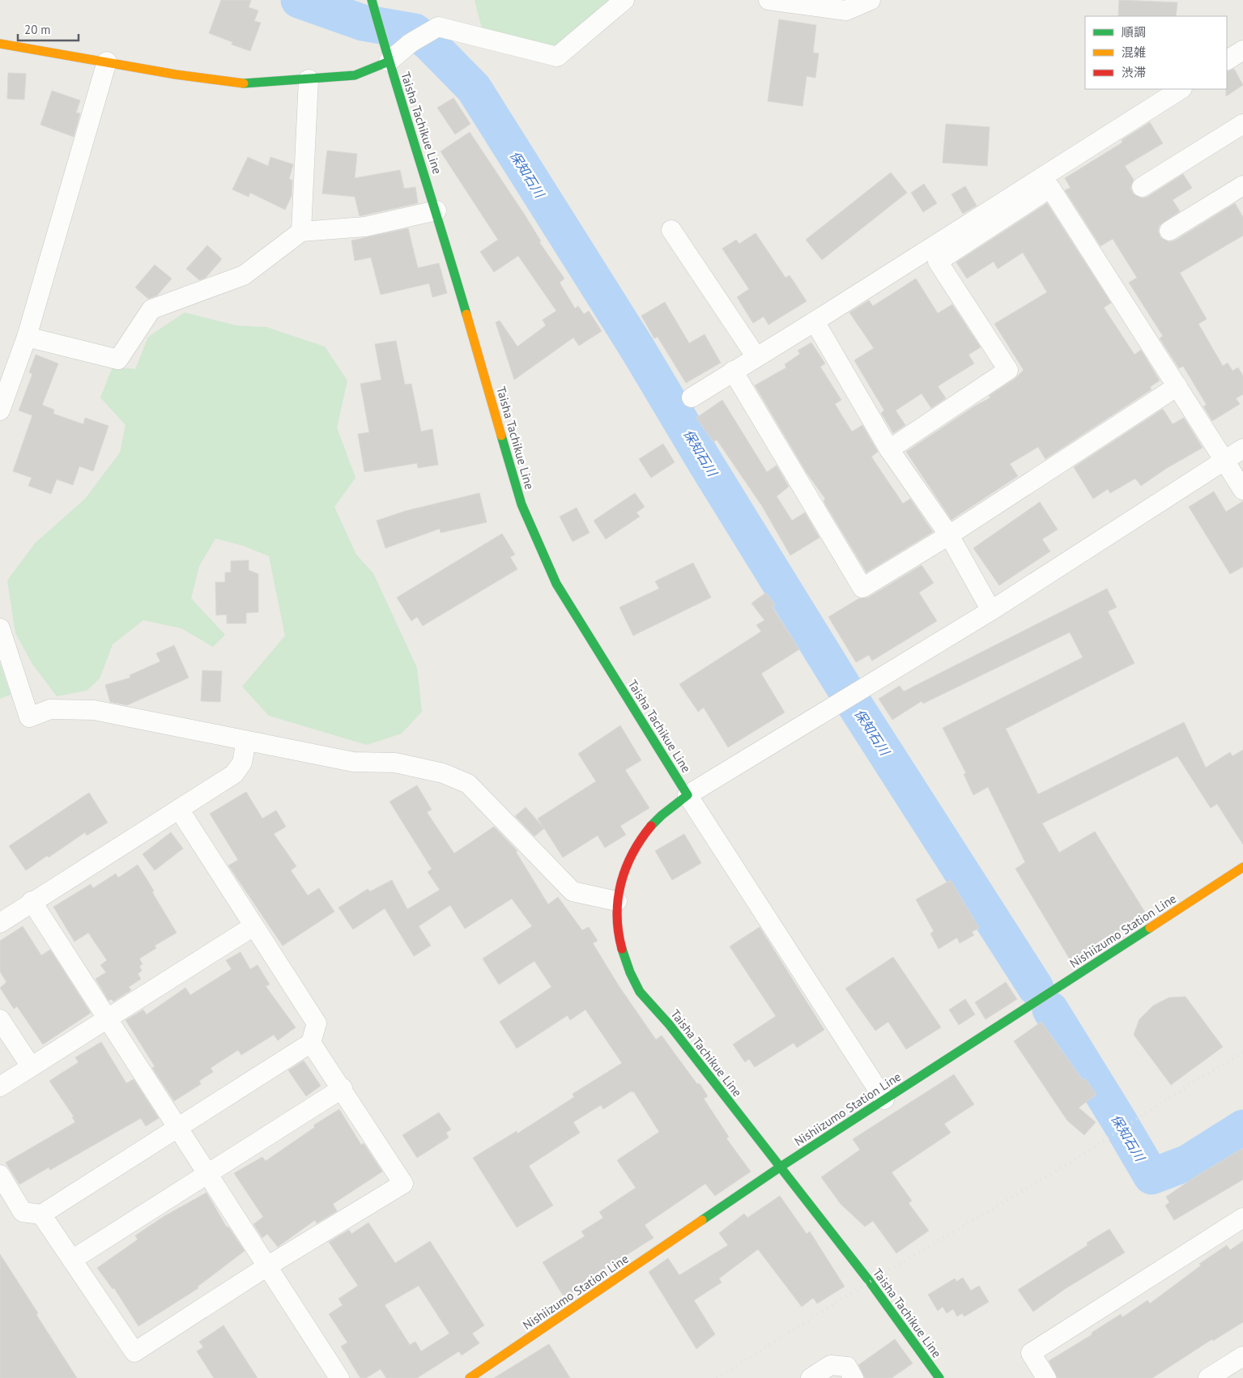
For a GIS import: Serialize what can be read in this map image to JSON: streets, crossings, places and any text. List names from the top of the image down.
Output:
{
  "streets": {
    "main road": ["Taisha Tachikue Line", "Nishiizumo Station Line"]
  },
  "crossings": [
    ["Taisha Tachikue Line", "Nishiizumo Station Line"]
  ],
  "water": ["保知石川"],
  "legend": ["順調", "混雑", "渋滞"],
  "scale_bar": "20 m"
}
